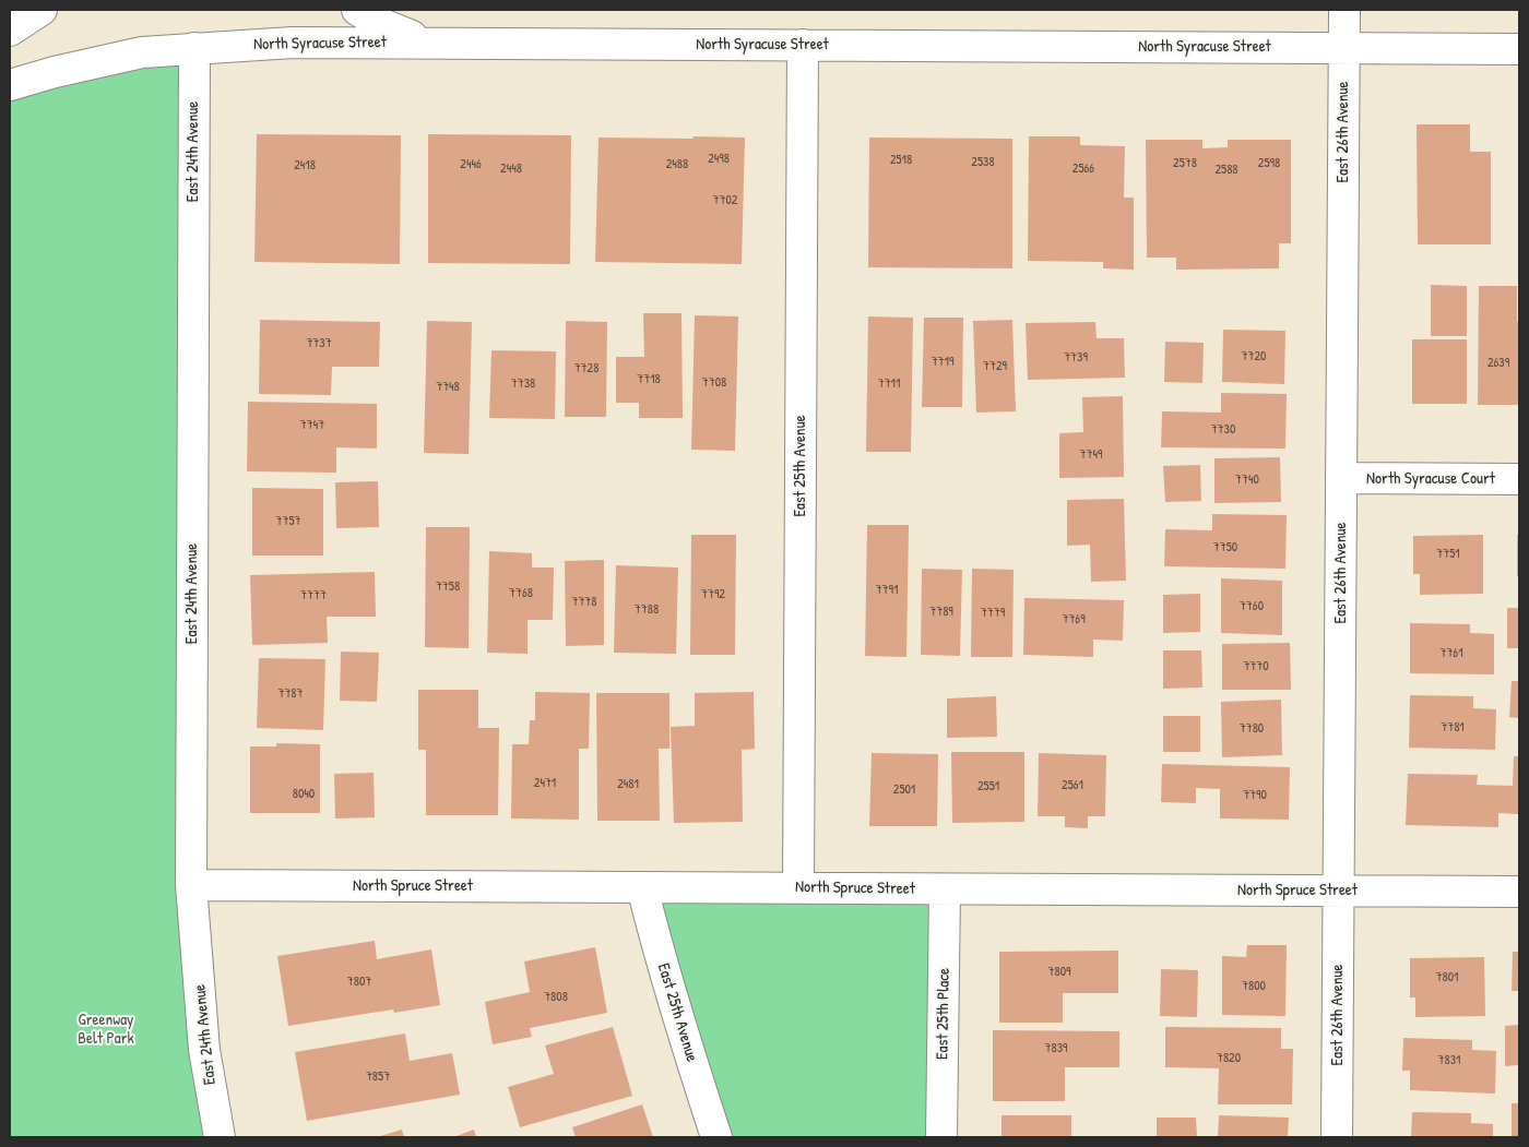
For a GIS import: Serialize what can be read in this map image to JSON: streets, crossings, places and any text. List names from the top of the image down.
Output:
{
  "streets": {
    "street": [
      "North Syracuse Street",
      "East 26th Avenue",
      "East 24th Avenue",
      "East 25th Avenue",
      "North Syracuse Court",
      "North Spruce Street",
      "East 25th Place"
    ]
  },
  "crossings": [
    ["North Syracuse Street", "East 26th Avenue"],
    ["North Syracuse Street", "East 24th Avenue"],
    ["North Syracuse Street", "East 25th Avenue"],
    ["East 26th Avenue", "North Syracuse Court"],
    ["East 26th Avenue", "North Spruce Street"],
    ["East 24th Avenue", "North Spruce Street"],
    ["East 25th Avenue", "North Spruce Street"],
    ["North Spruce Street", "East 25th Place"]
  ],
  "parks": ["Greenway Belt Park"],
  "house_numbers": [
    "2498",
    "2518",
    "2538",
    "2578",
    "2598",
    "2446",
    "2488",
    "2418",
    "2448",
    "2566",
    "2588",
    "7702",
    "7737",
    "7720",
    "7739",
    "7719",
    "2639",
    "7729",
    "7728",
    "7718",
    "7708",
    "7738",
    "7711",
    "7748",
    "7747",
    "7730",
    "7749",
    "7740",
    "7757",
    "7750",
    "7751",
    "7758",
    "7791",
    "7768",
    "7792",
    "7777",
    "7778",
    "7760",
    "7788",
    "7789",
    "7779",
    "7769",
    "7761",
    "7770",
    "7787",
    "7781",
    "7780",
    "2471",
    "2481",
    "2561",
    "2551",
    "2501",
    "8040",
    "7790",
    "7809",
    "7801",
    "7807",
    "7800",
    "7808",
    "7839",
    "7820",
    "7831",
    "7857"
  ]
}
